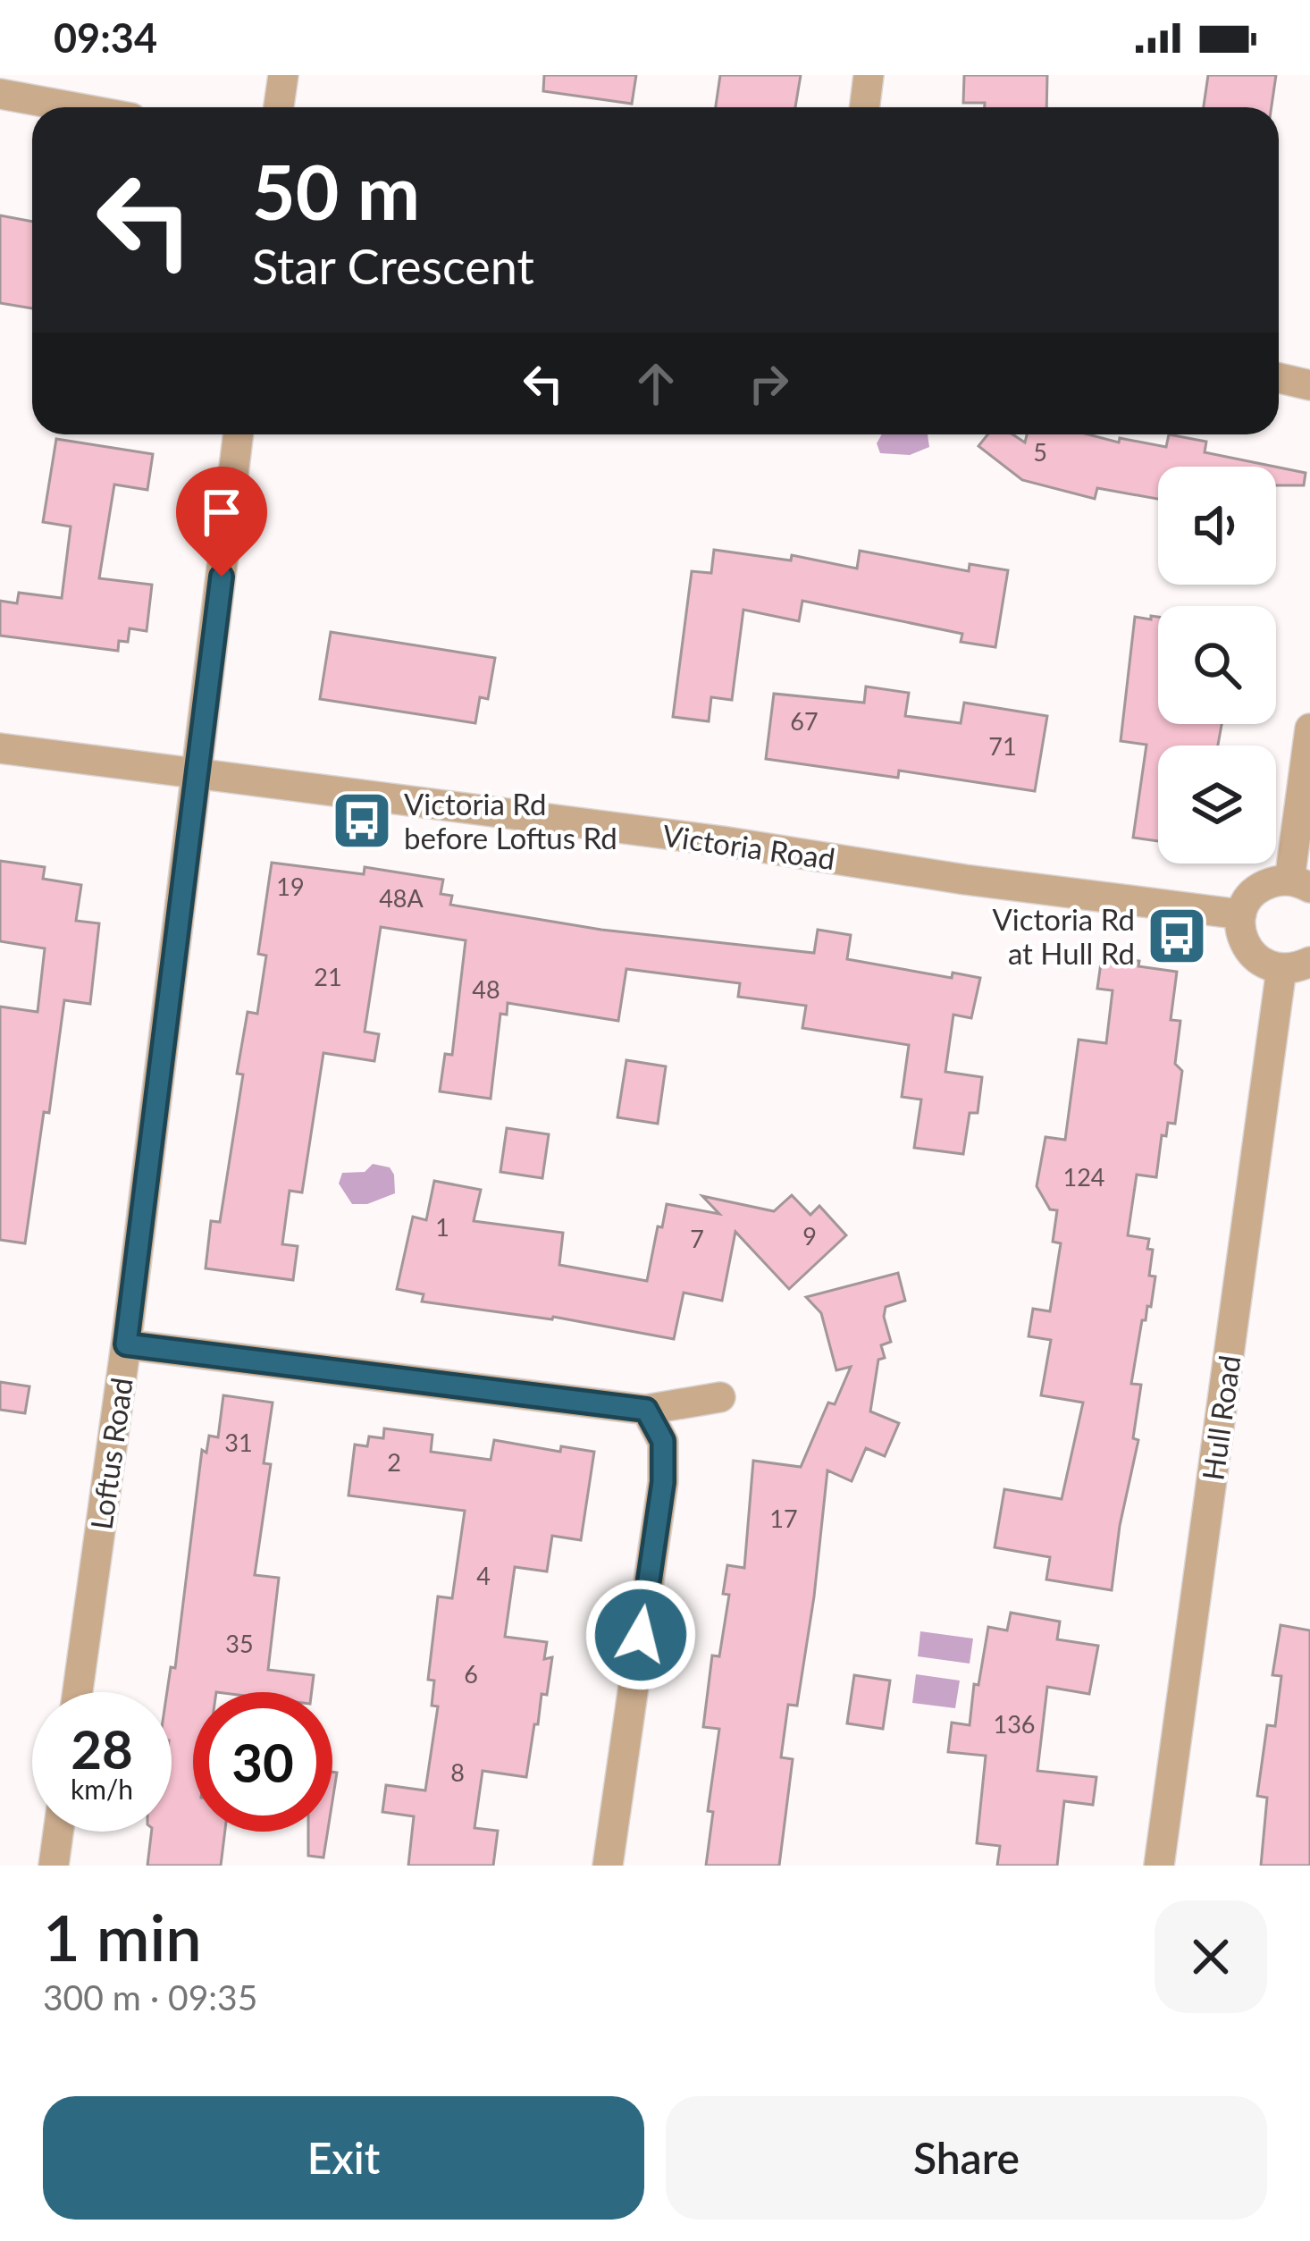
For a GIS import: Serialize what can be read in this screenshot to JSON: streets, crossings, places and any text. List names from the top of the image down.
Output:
{
  "streets": {
    "street": ["Victoria Road", "Hull Road", "Loftus Road"]
  },
  "crossings": [
    ["Victoria Road", "Loftus Road"]
  ],
  "places": {
    "bus stop": ["Victoria Rd before Loftus Rd", "Victoria Rd at Hull Rd"]
  },
  "house_numbers": [
    "5",
    "67",
    "71",
    "19",
    "48A",
    "21",
    "48",
    "124",
    "1",
    "9",
    "7",
    "31",
    "2",
    "17",
    "4",
    "35",
    "6",
    "136",
    "8"
  ],
  "page": {
    "status": "09:34",
    "turn": ["50 m", "Star Crescent"],
    "speed": "28 km/h",
    "limit": "30",
    "heading": ["1 min", "300 m · 09:35"],
    "buttons": ["Exit", "Share"]
  }
}
